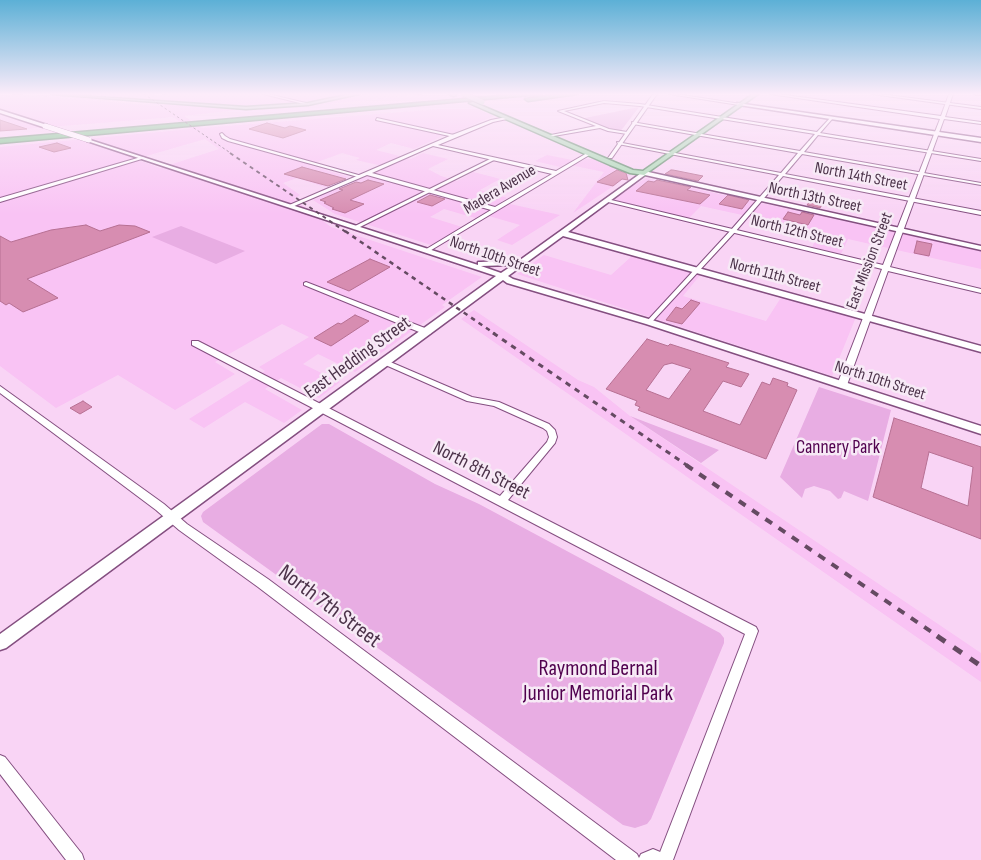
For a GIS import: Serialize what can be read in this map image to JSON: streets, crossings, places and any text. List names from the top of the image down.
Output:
{
  "streets": {
    "main road": [
      "North 13th Street",
      "North 10th Street",
      "North 11th Street",
      "East Hedding Street"
    ],
    "street": [
      "North 14th Street",
      "Madera Avenue",
      "North 12th Street",
      "East Mission Street",
      "North 8th Street",
      "North 7th Street"
    ]
  },
  "crossings": [
    ["North 14th Street", "East Mission Street"],
    ["North 14th Street", "East Hedding Street"],
    ["Madera Avenue", "North 10th Street"],
    ["North 13th Street", "East Mission Street"],
    ["North 13th Street", "East Hedding Street"],
    ["North 12th Street", "East Mission Street"],
    ["North 12th Street", "East Hedding Street"],
    ["North 10th Street", "East Mission Street"],
    ["North 10th Street", "East Hedding Street"],
    ["East Mission Street", "North 11th Street"],
    ["North 11th Street", "East Hedding Street"],
    ["East Hedding Street", "North 8th Street"],
    ["East Hedding Street", "North 7th Street"]
  ],
  "parks": ["Cannery Park", "Raymond Bernal Junior Memorial Park"]
}
